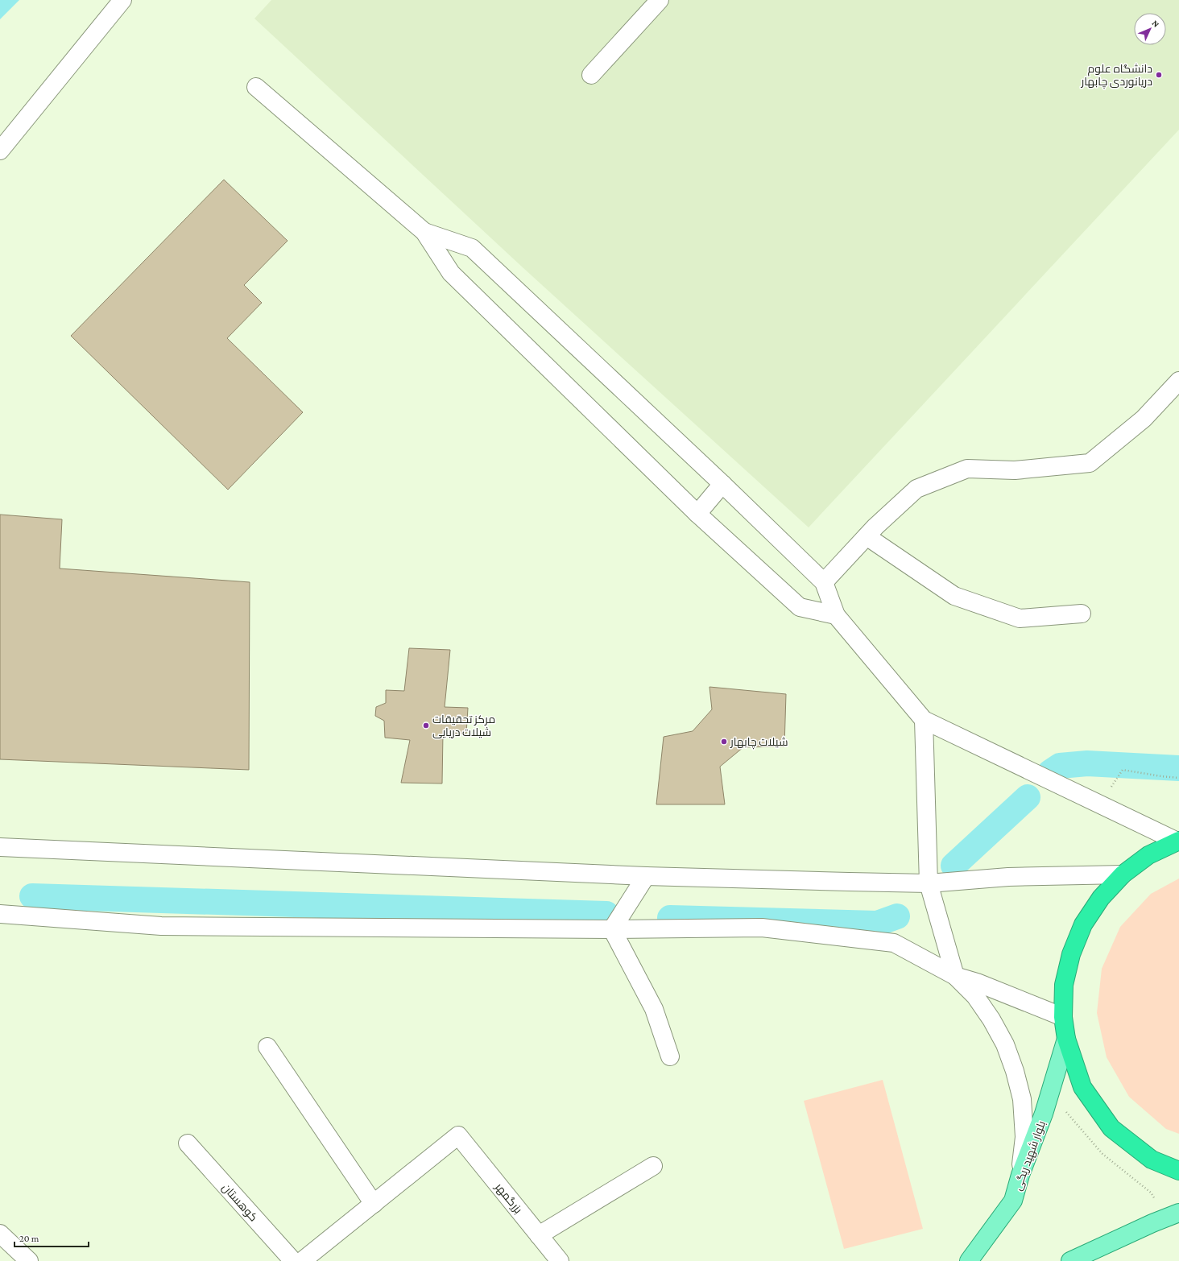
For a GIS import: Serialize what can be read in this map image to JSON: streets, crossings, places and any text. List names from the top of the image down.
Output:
{
  "streets": {
    "main road": ["بلوار شهید ریگی"],
    "street": ["بزرگمهر", "کوهستان"]
  },
  "places": ["دانشگاه علوم دریانوردی چابهار", "مرکز تحقیقات شیلات دریایی", "شیلات چابهار"],
  "scale_bar": "20 m",
  "north": "top right"
}
